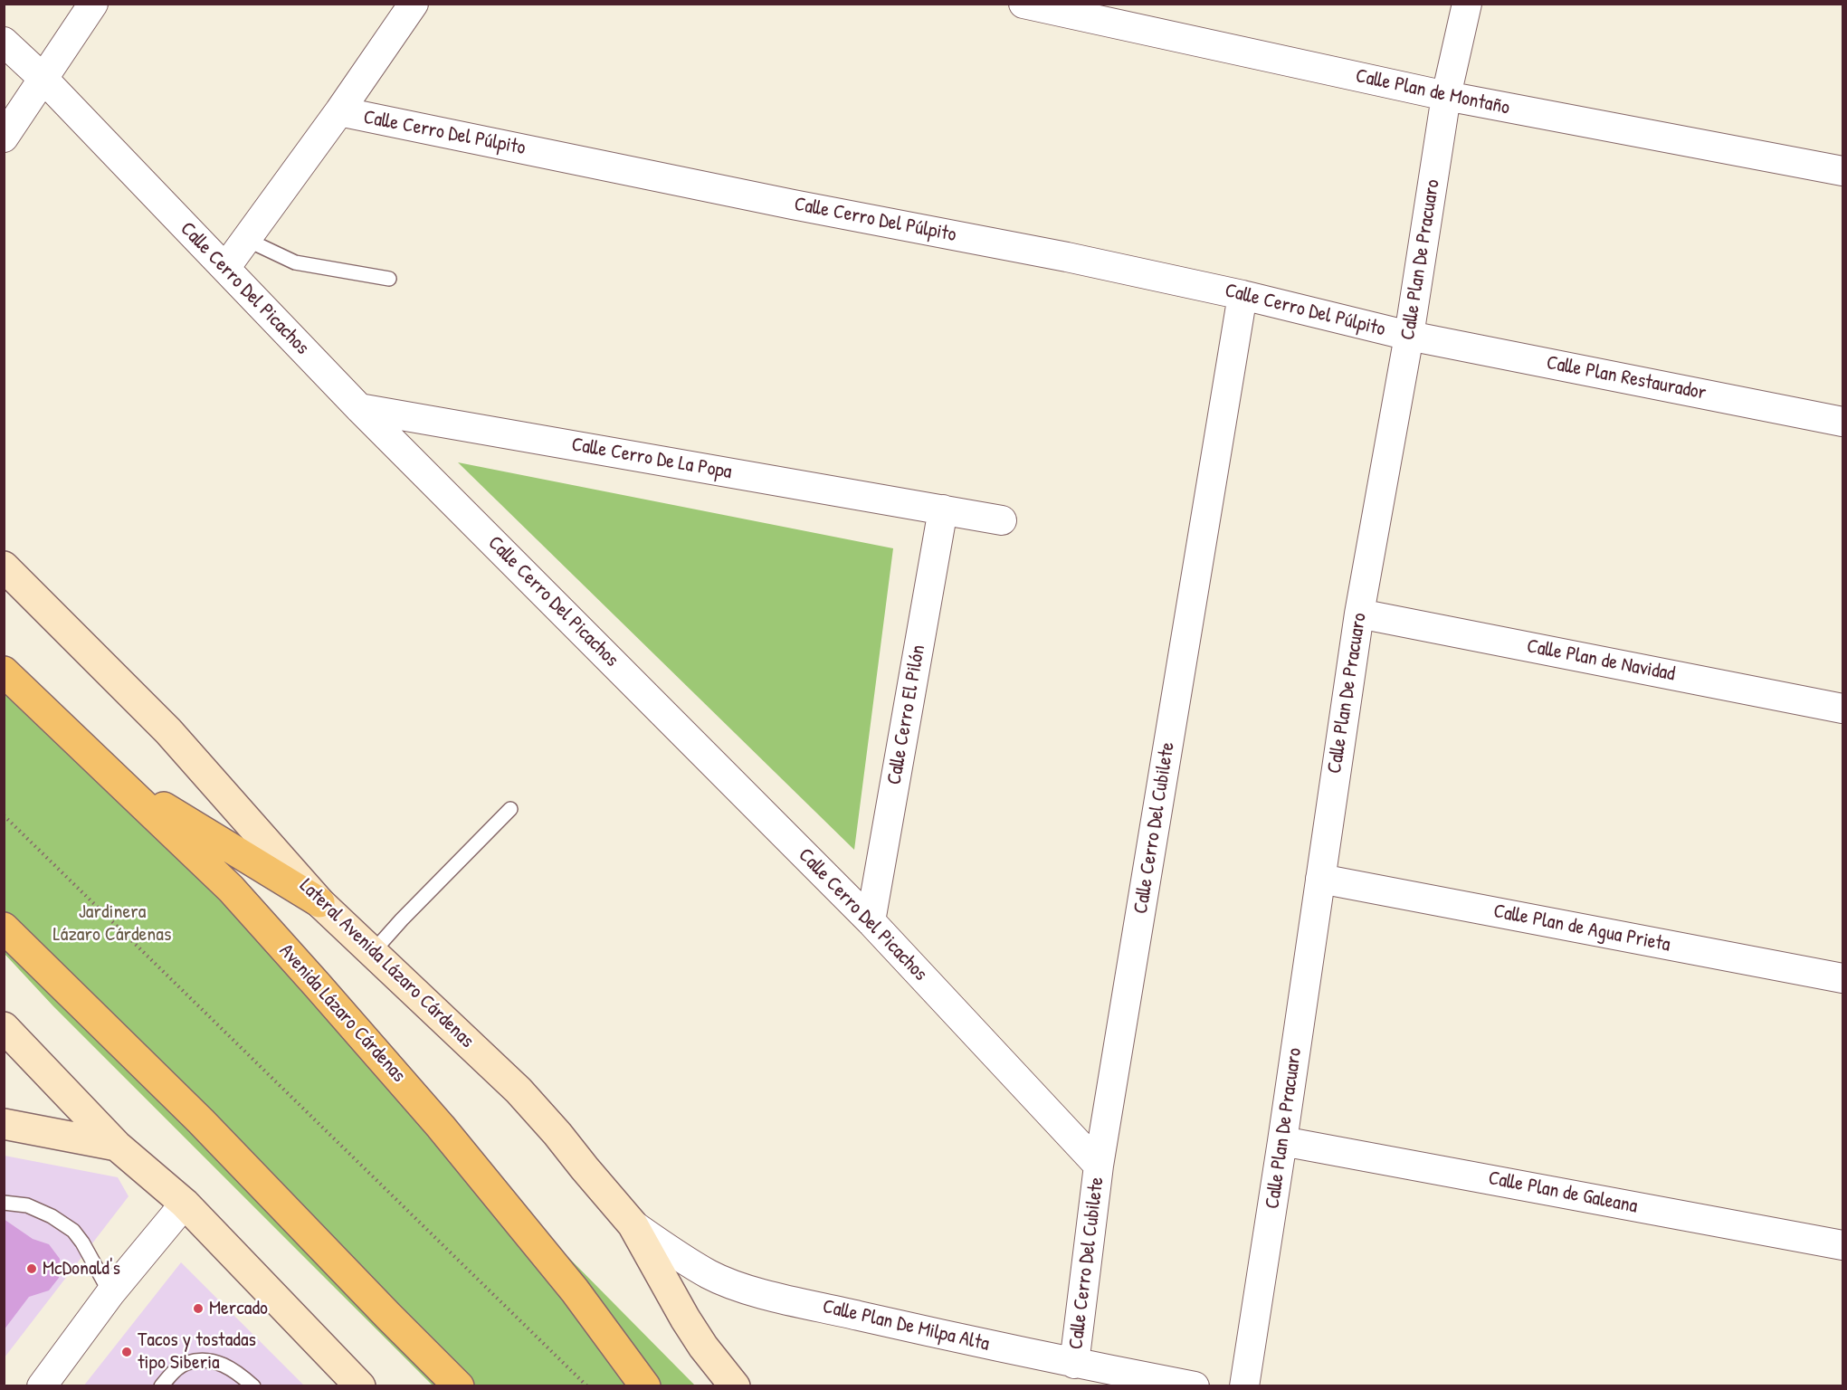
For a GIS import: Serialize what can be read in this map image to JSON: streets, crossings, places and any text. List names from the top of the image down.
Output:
{
  "streets": {
    "highway": ["Avenida Lázaro Cárdenas"],
    "main road": ["Lateral Avenida Lázaro Cárdenas"],
    "street": [
      "Calle Plan de Montaño",
      "Calle Cerro Del Púlpito",
      "Calle Plan De Pracuaro",
      "Calle Cerro Del Picachos",
      "Calle Plan Restaurador",
      "Calle Cerro De La Popa",
      "Calle Plan de Navidad",
      "Calle Cerro El Pilón",
      "Calle Cerro Del Cubilete",
      "Calle Plan de Agua Prieta",
      "Calle Plan de Galeana",
      "Calle Plan De Milpa Alta"
    ]
  },
  "crossings": [
    ["Calle Plan de Montaño", "Calle Plan De Pracuaro"],
    ["Calle Cerro Del Púlpito", "Calle Plan De Pracuaro"],
    ["Calle Cerro Del Púlpito", "Calle Plan Restaurador"],
    ["Calle Cerro Del Púlpito", "Calle Cerro Del Cubilete"],
    ["Calle Plan De Pracuaro", "Calle Plan Restaurador"],
    ["Calle Plan De Pracuaro", "Calle Plan de Navidad"],
    ["Calle Plan De Pracuaro", "Calle Plan de Agua Prieta"],
    ["Calle Plan De Pracuaro", "Calle Plan de Galeana"],
    ["Calle Cerro Del Picachos", "Calle Cerro De La Popa"],
    ["Calle Cerro Del Picachos", "Calle Cerro El Pilón"],
    ["Calle Cerro Del Picachos", "Calle Cerro Del Cubilete"],
    ["Calle Cerro De La Popa", "Calle Cerro El Pilón"],
    ["Calle Cerro Del Cubilete", "Calle Plan De Milpa Alta"],
    ["Lateral Avenida Lázaro Cárdenas", "Calle Plan De Milpa Alta"]
  ],
  "parks": ["Jardinera Lázaro Cárdenas"],
  "places": ["McDonald's", "Mercado", "Tacos y tostadas tipo Siberia"]
}
